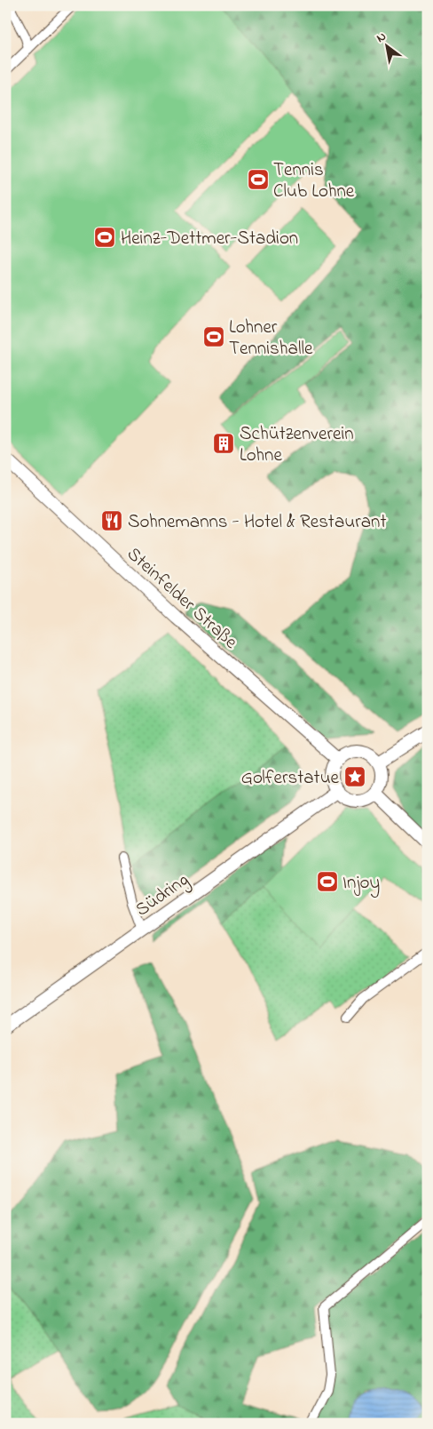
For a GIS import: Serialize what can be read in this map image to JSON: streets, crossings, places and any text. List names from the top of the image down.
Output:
{
  "streets": {
    "main road": ["Steinfelder Straße", "Südring"]
  },
  "crossings": [
    ["Steinfelder Straße", "Südring"]
  ],
  "places": {
    "sports": [
      "Tennis Club Lohne",
      "Heinz-Dettmer-Stadion",
      "Lohner Tennishalle",
      "Injoy"
    ],
    "building": ["Schützenverein Lohne"],
    "restaurant": ["Sohnemanns - Hotel & Restaurant"],
    "place": ["Golferstatue"]
  },
  "north": "top left"
}
